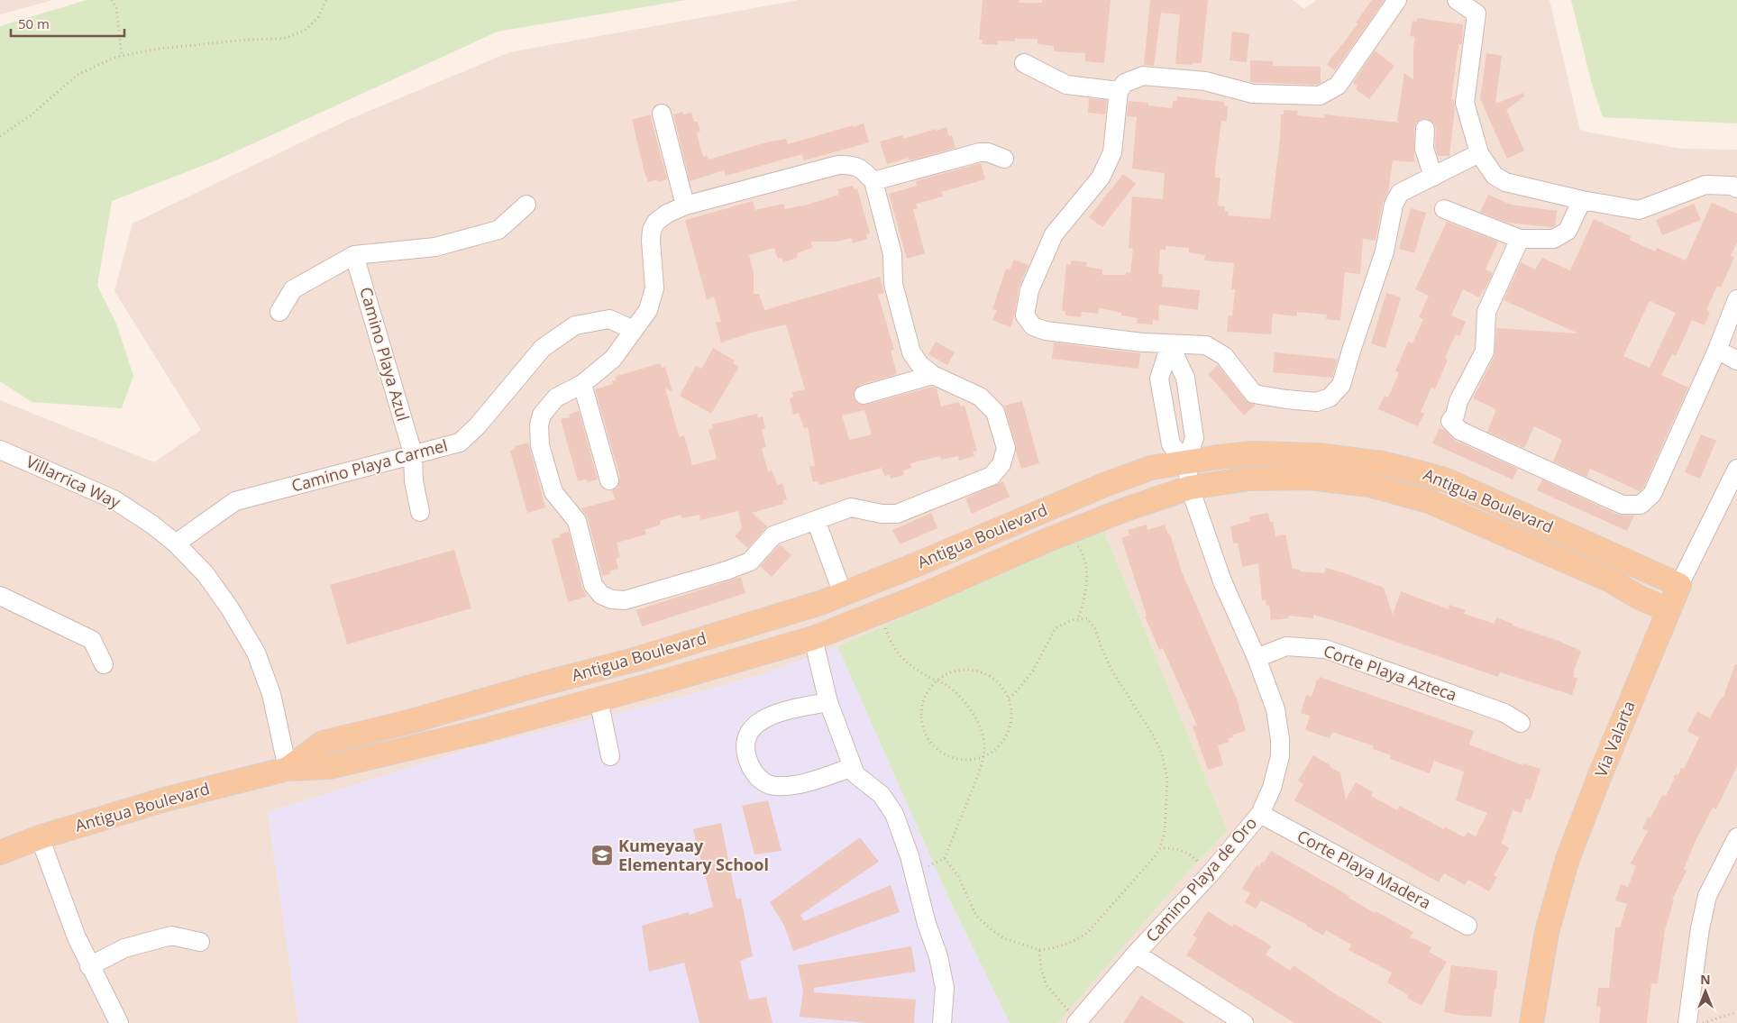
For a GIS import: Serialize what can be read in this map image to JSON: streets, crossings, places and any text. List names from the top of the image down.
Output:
{
  "streets": {
    "main road": ["Antigua Boulevard", "Via Valarta"],
    "street": [
      "Camino Playa Azul",
      "Camino Playa Carmel",
      "Villarrica Way",
      "Corte Playa Azteca",
      "Corte Playa Madera",
      "Camino Playa de Oro"
    ]
  },
  "crossings": [
    ["Camino Playa Azul", "Camino Playa Carmel"],
    ["Camino Playa Carmel", "Villarrica Way"],
    ["Villarrica Way", "Antigua Boulevard"],
    ["Antigua Boulevard", "Via Valarta"],
    ["Antigua Boulevard", "Camino Playa de Oro"],
    ["Corte Playa Azteca", "Camino Playa de Oro"],
    ["Corte Playa Madera", "Camino Playa de Oro"]
  ],
  "places": {
    "school or university": ["Kumeyaay Elementary School"]
  },
  "scale_bar": "50 m",
  "north": "top"
}
